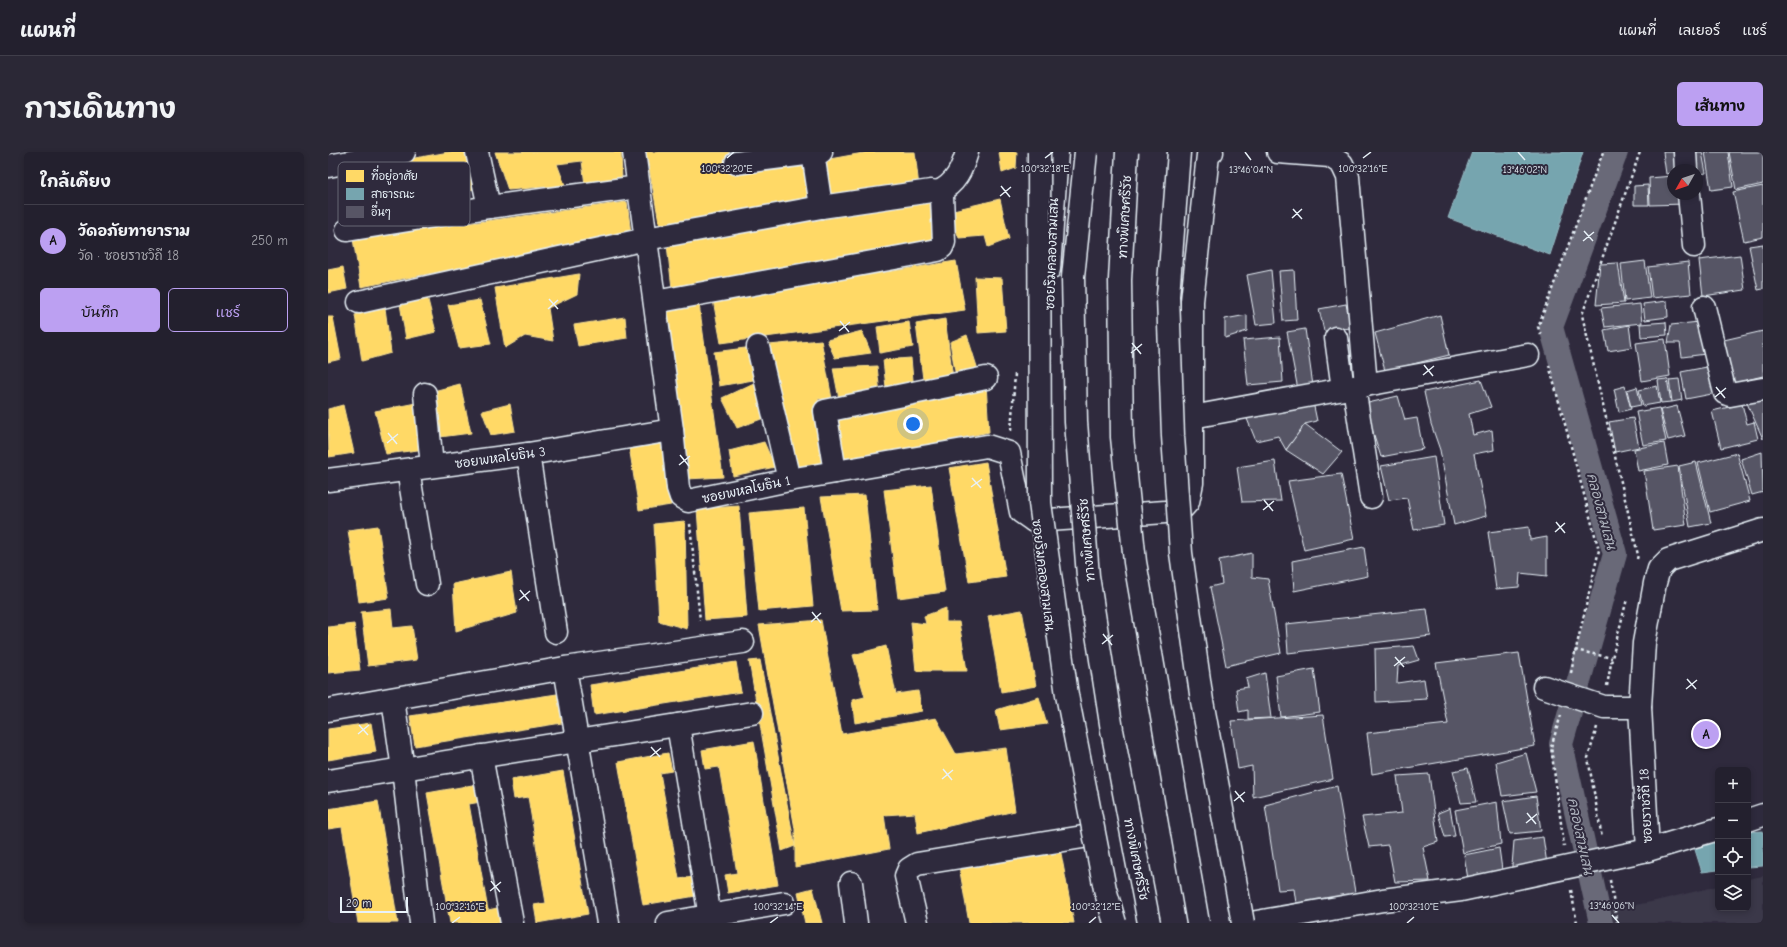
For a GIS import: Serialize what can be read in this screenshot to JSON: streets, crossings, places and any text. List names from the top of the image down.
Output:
{
  "streets": {
    "main road": [
      "ทางพิเศษศรีรัช",
      "ซอยริมคลองสามเสน",
      "ซอยพหลโยธิน 3",
      "ซอยพหลโยธิน 1",
      "ซอยราชวิถี 18"
    ]
  },
  "crossings": [
    ["ซอยริมคลองสามเสน", "ซอยพหลโยธิน 1"],
    ["ซอยพหลโยธิน 3", "ซอยพหลโยธิน 1"]
  ],
  "water": ["คลองสามเสน"],
  "legend": ["ที่อยู่อาศัย", "สาธารณะ", "อื่นๆ"],
  "scale_bar": "20 m",
  "north": "bottom left",
  "page": {
    "header": "แผนที่",
    "nav": ["แผนที่", "เลเยอร์", "แชร์"],
    "title": "การเดินทาง",
    "buttons": [
      "เส้นทาง",
      ["บันทึก", "แชร์"]
    ],
    "heading": "ใกล้เคียง",
    "list": [
      {
        "mark": "A",
        "name": "วัดอภัยทายาราม",
        "note": "วัด · ซอยราชวิถี 18",
        "value": "250 m"
      }
    ],
    "pins": "A",
    "map_buttons": ["+", "−"],
    "scale": "20 m"
  },
  "coordinates": [
    "100°32'18\"E",
    "100°32'16\"E",
    "100°32'20\"E",
    "13°46'02\"N",
    "13°46'04\"N",
    "13°46'06\"N",
    "100°32'14\"E",
    "100°32'12\"E",
    "100°32'10\"E"
  ]
}
